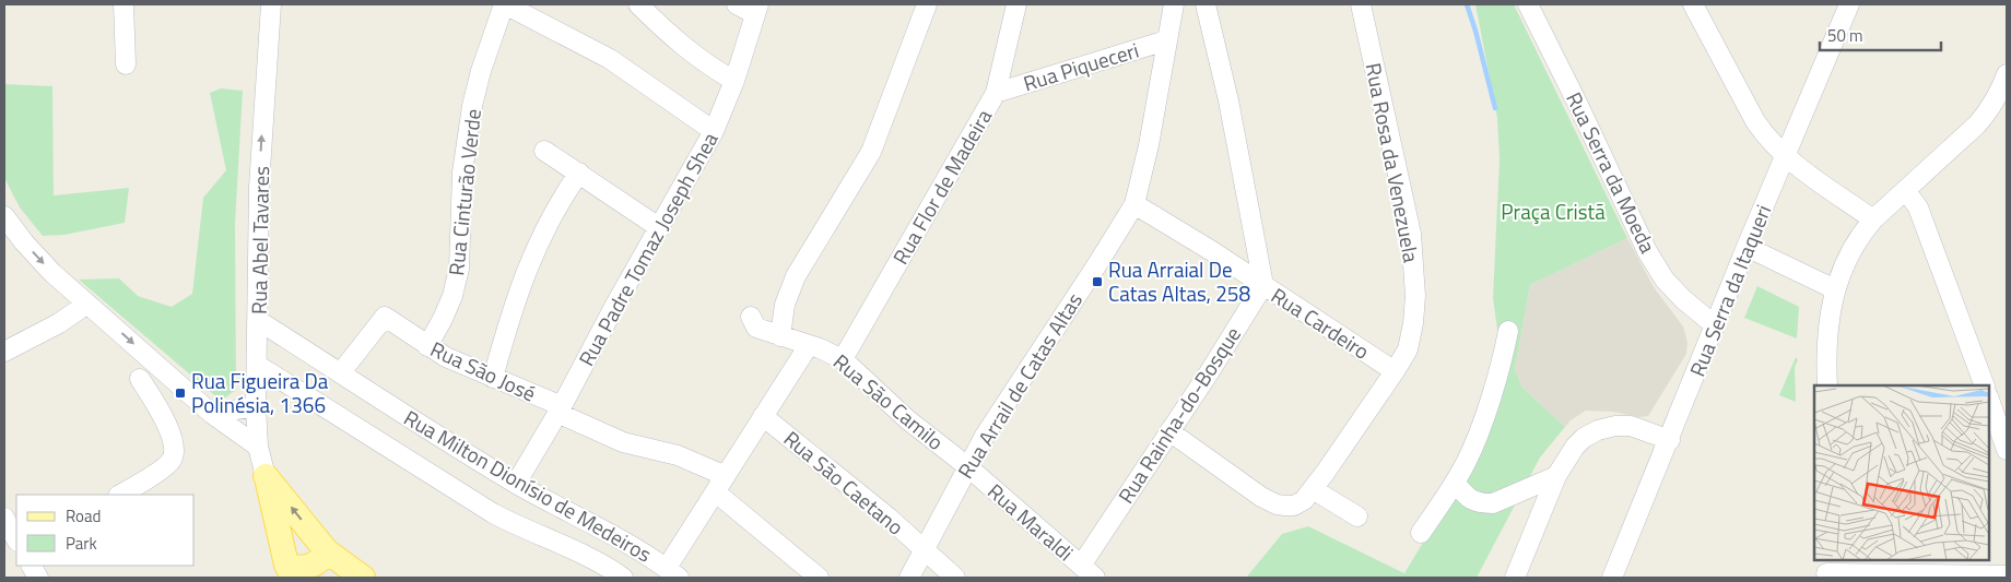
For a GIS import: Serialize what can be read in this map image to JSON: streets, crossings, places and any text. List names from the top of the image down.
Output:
{
  "streets": {
    "main road": ["Rua Abel Tavares"],
    "street": [
      "Rua Piqueceri",
      "Rua Rosa da Venezuela",
      "Rua Serra da Moeda",
      "Rua Flor de Madeira",
      "Rua Cinturão Verde",
      "Rua Padre Tomaz Joseph Shea",
      "Rua Serra da Itaqueri",
      "Rua Cardeiro",
      "Rua São José",
      "Rua Arrail de Catas Altas",
      "Rua São Camilo",
      "Rua Rainha-do-Bosque",
      "Rua São Caetano",
      "Rua Milton Dionísio de Medeiros",
      "Rua Maraldi"
    ]
  },
  "crossings": [
    ["Rua Piqueceri", "Rua Flor de Madeira"],
    ["Rua Piqueceri", "Rua Arrail de Catas Altas"],
    ["Rua Rosa da Venezuela", "Rua Cardeiro"],
    ["Rua Rosa da Venezuela", "Rua Rainha-do-Bosque"],
    ["Rua Serra da Moeda", "Rua Serra da Itaqueri"],
    ["Rua Flor de Madeira", "Rua São Camilo"],
    ["Rua Cinturão Verde", "Rua São José"],
    ["Rua Abel Tavares", "Rua Milton Dionísio de Medeiros"],
    ["Rua Padre Tomaz Joseph Shea", "Rua São José"],
    ["Rua Padre Tomaz Joseph Shea", "Rua Milton Dionísio de Medeiros"],
    ["Rua Cardeiro", "Rua Arrail de Catas Altas"],
    ["Rua Cardeiro", "Rua Rainha-do-Bosque"],
    ["Rua São José", "Rua Milton Dionísio de Medeiros"],
    ["Rua Arrail de Catas Altas", "Rua São Camilo"],
    ["Rua Arrail de Catas Altas", "Rua São Caetano"],
    ["Rua Arrail de Catas Altas", "Rua Maraldi"],
    ["Rua São Camilo", "Rua Milton Dionísio de Medeiros"],
    ["Rua São Camilo", "Rua Maraldi"],
    ["Rua Rainha-do-Bosque", "Rua Maraldi"],
    ["Rua São Caetano", "Rua Milton Dionísio de Medeiros"]
  ],
  "one_way": ["Rua Abel Tavares"],
  "parks": ["Praça Cristã"],
  "places": {
    "transit": ["Rua Arraial De Catas Altas, 258", "Rua Figueira Da Polinésia, 1366"]
  },
  "legend": ["Road", "Park"],
  "scale_bar": "50 m"
}
